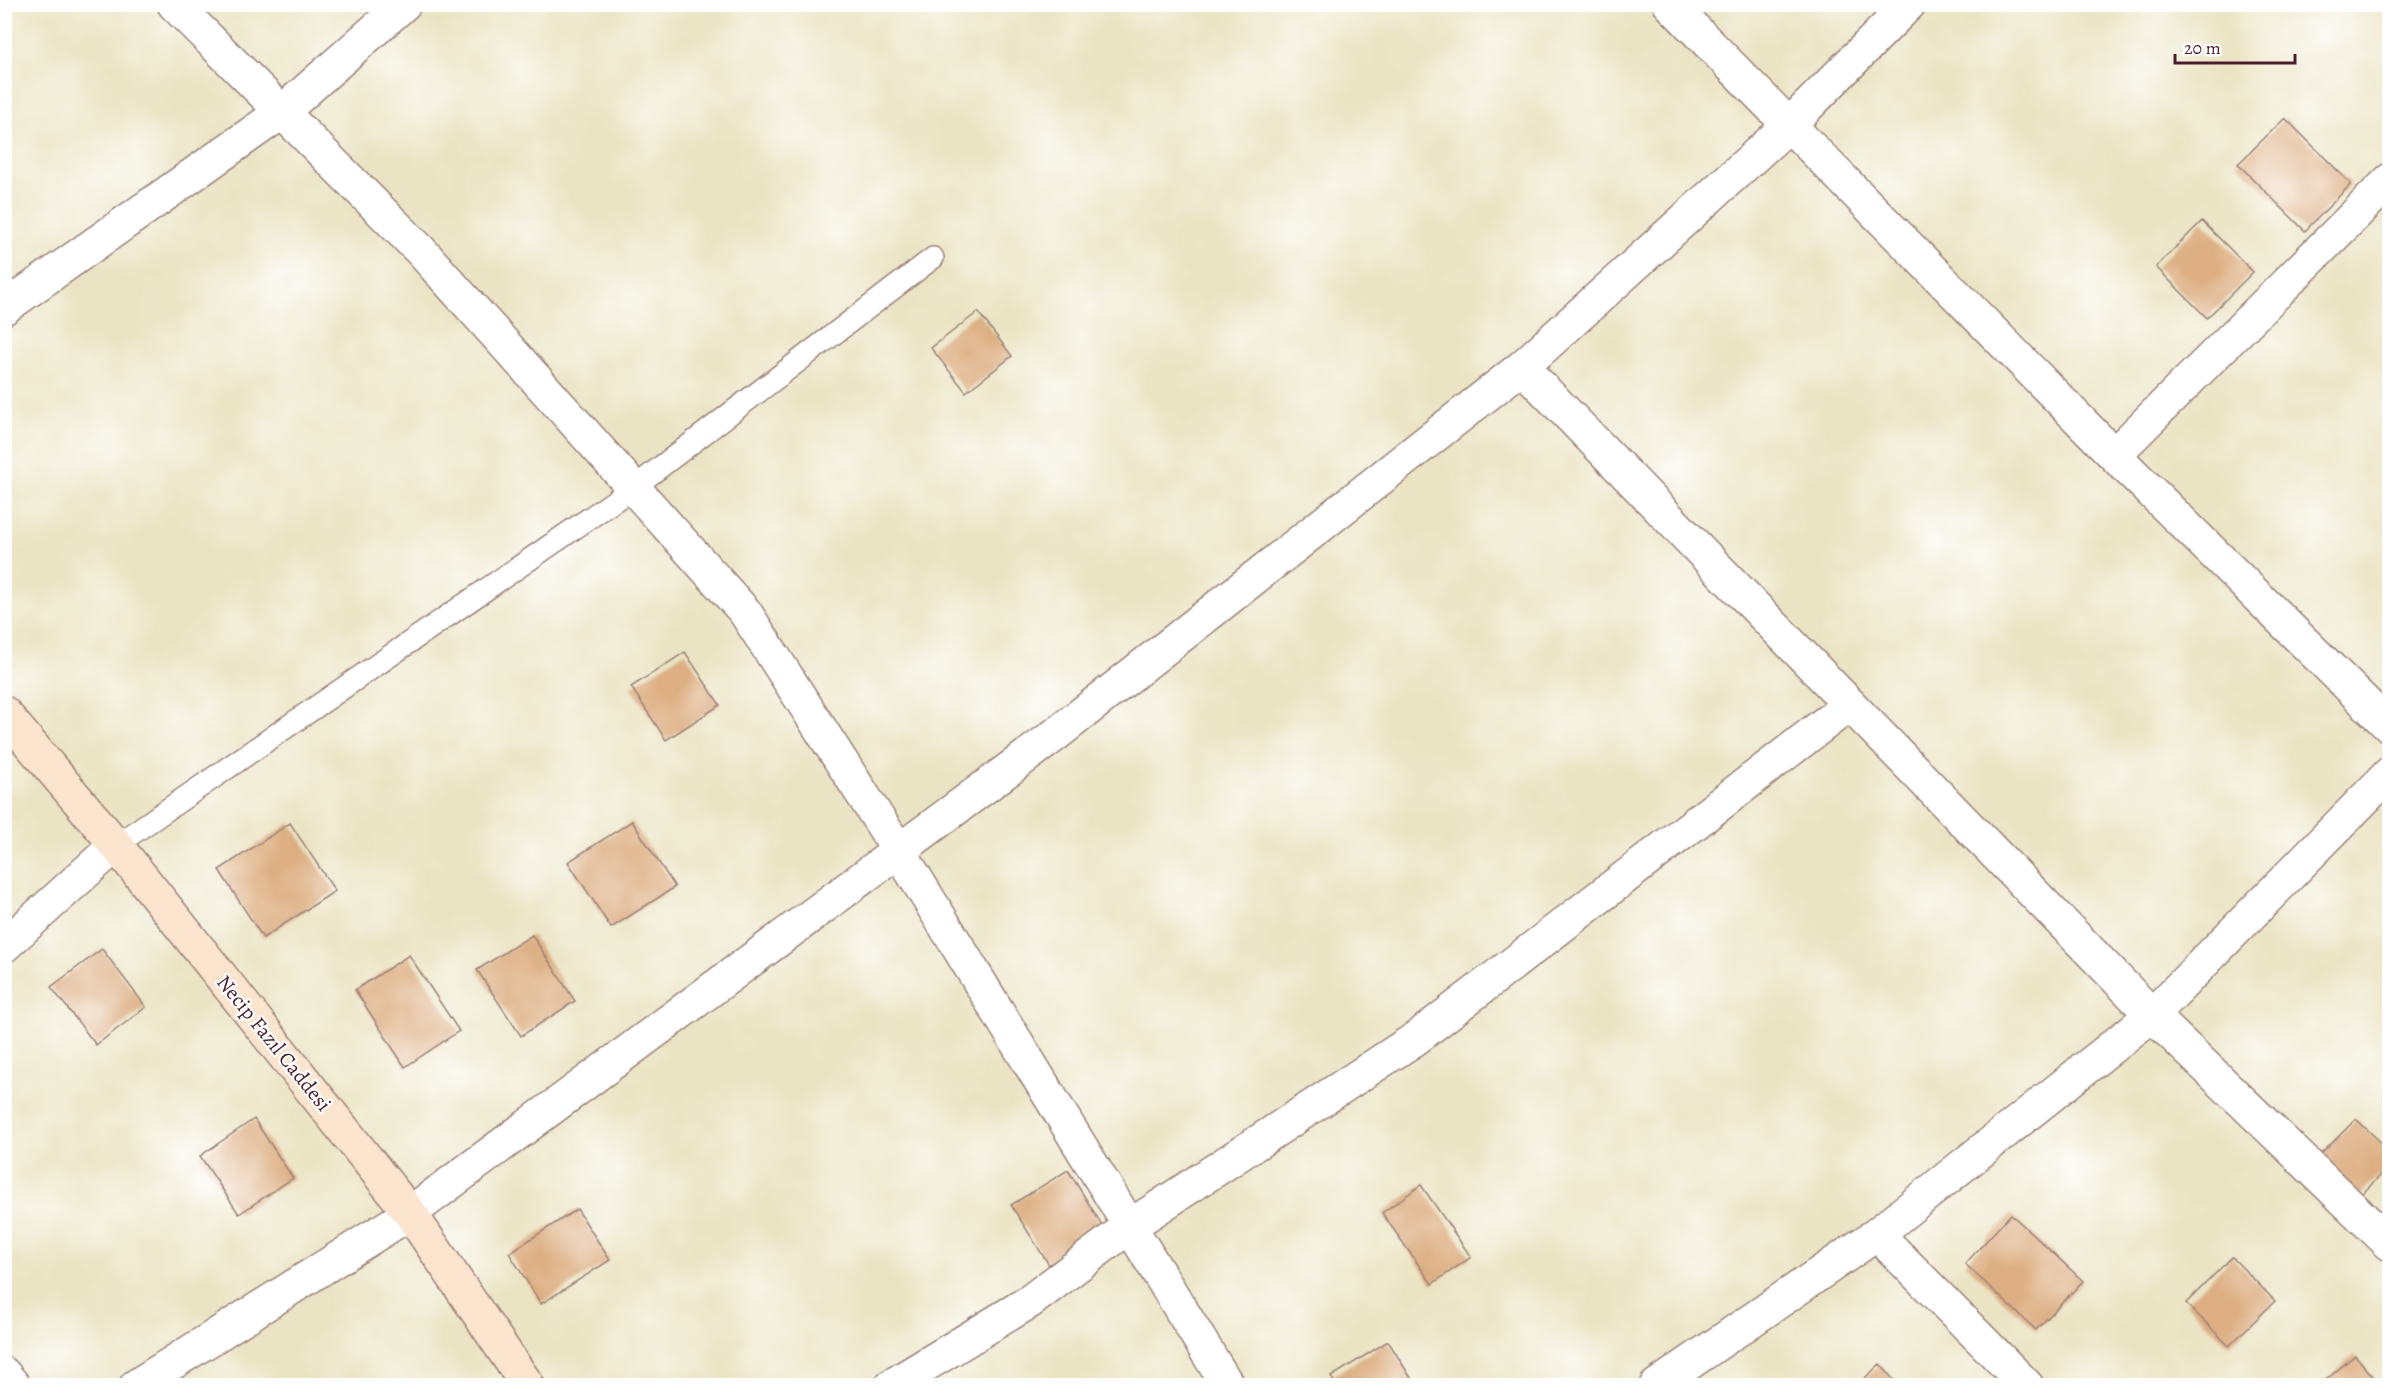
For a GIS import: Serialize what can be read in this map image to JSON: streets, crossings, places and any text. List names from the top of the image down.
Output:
{
  "streets": {
    "street": ["Necip Fazıl Caddesi"]
  },
  "scale_bar": "20 m"
}
